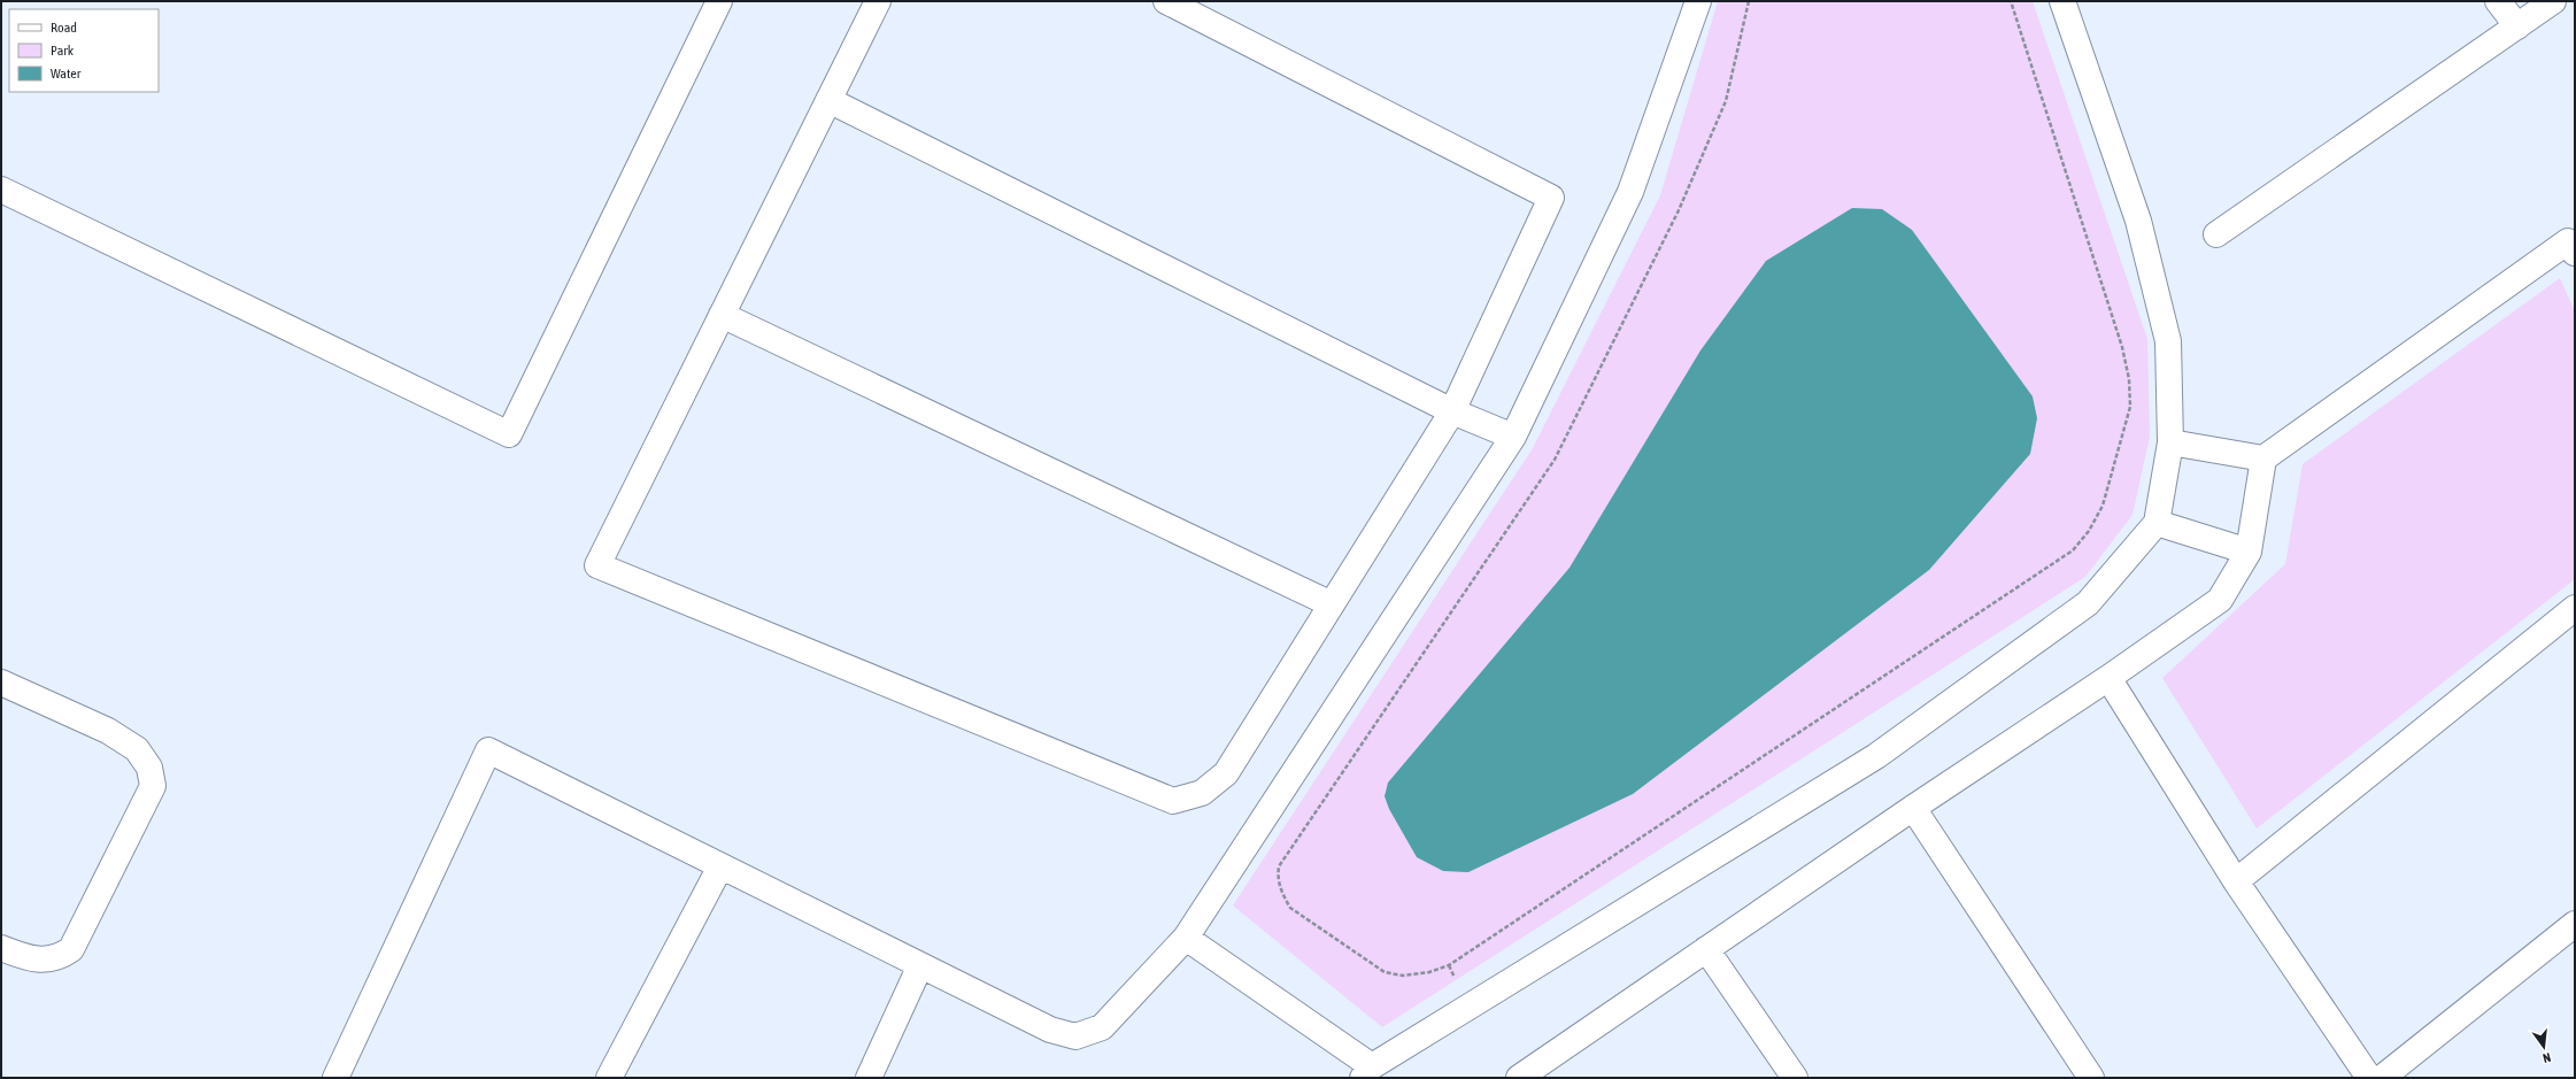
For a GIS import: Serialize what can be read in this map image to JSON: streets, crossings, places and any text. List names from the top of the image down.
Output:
{
  "legend": ["Road", "Park", "Water"],
  "north": "bottom"
}
